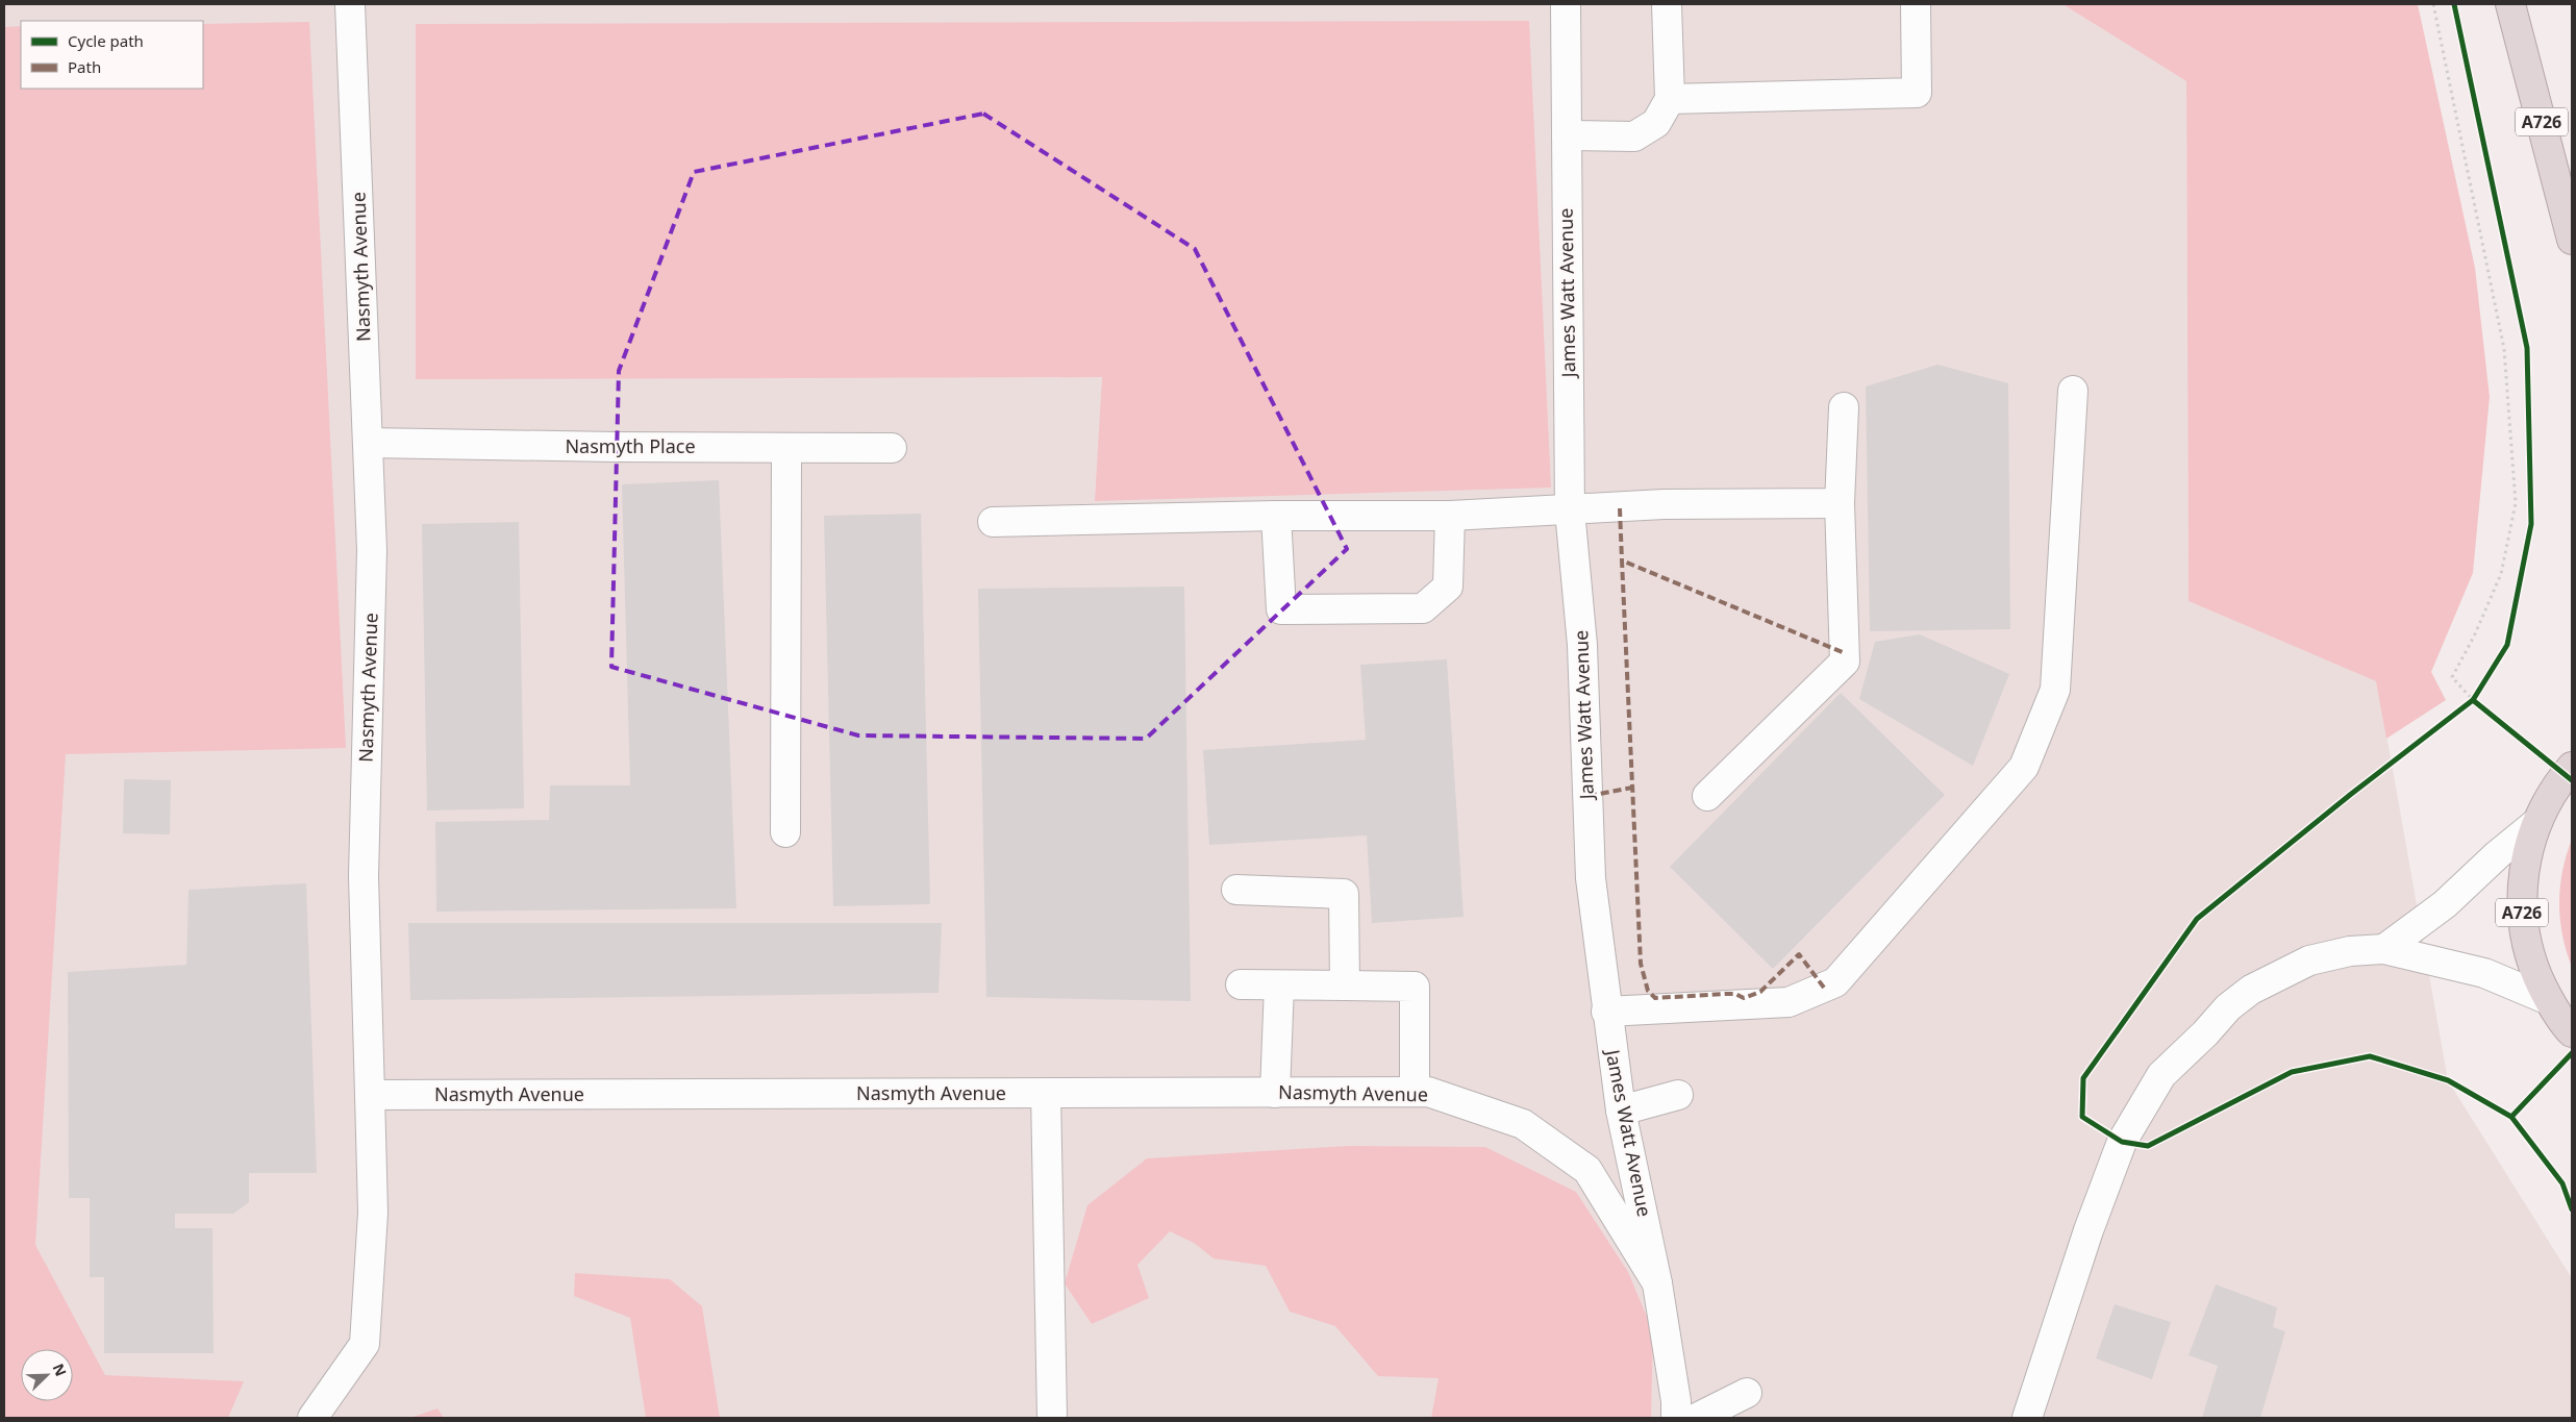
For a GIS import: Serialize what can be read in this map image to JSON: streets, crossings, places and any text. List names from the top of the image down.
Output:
{
  "streets": {
    "highway": ["A726"],
    "lane": ["Nasmyth Avenue", "James Watt Avenue", "Nasmyth Place"]
  },
  "crossings": [
    ["Nasmyth Avenue", "James Watt Avenue"],
    ["Nasmyth Avenue", "Nasmyth Place"]
  ],
  "legend": ["Cycle path", "Path"],
  "north": "top right"
}
